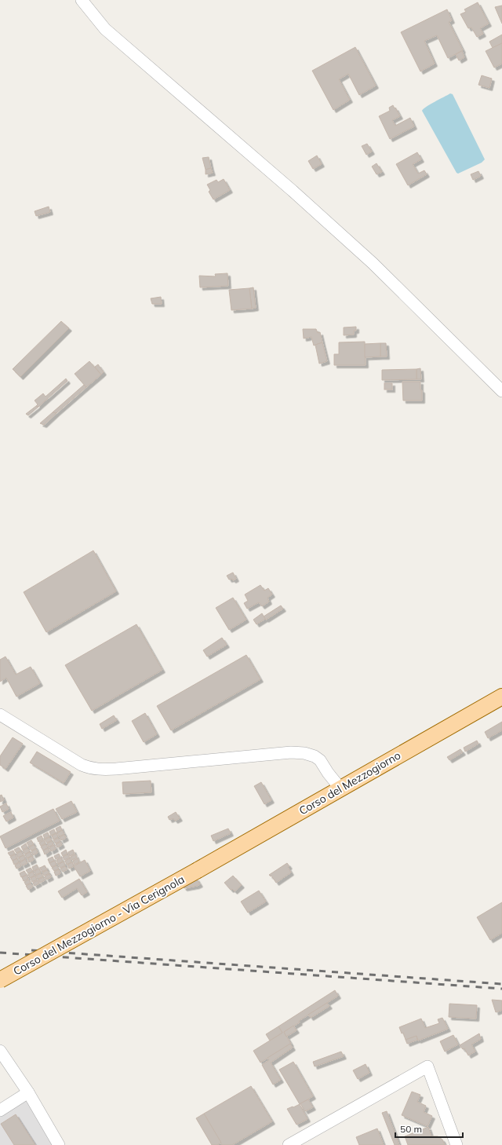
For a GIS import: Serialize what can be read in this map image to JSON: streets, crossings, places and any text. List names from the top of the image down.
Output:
{
  "streets": {
    "main road": ["Corso del Mezzogiorno", "Corso del Mezzogiorno - Via Cerignola"]
  },
  "crossings": [
    ["Corso del Mezzogiorno", "Corso del Mezzogiorno - Via Cerignola"]
  ],
  "scale_bar": "50 m"
}
